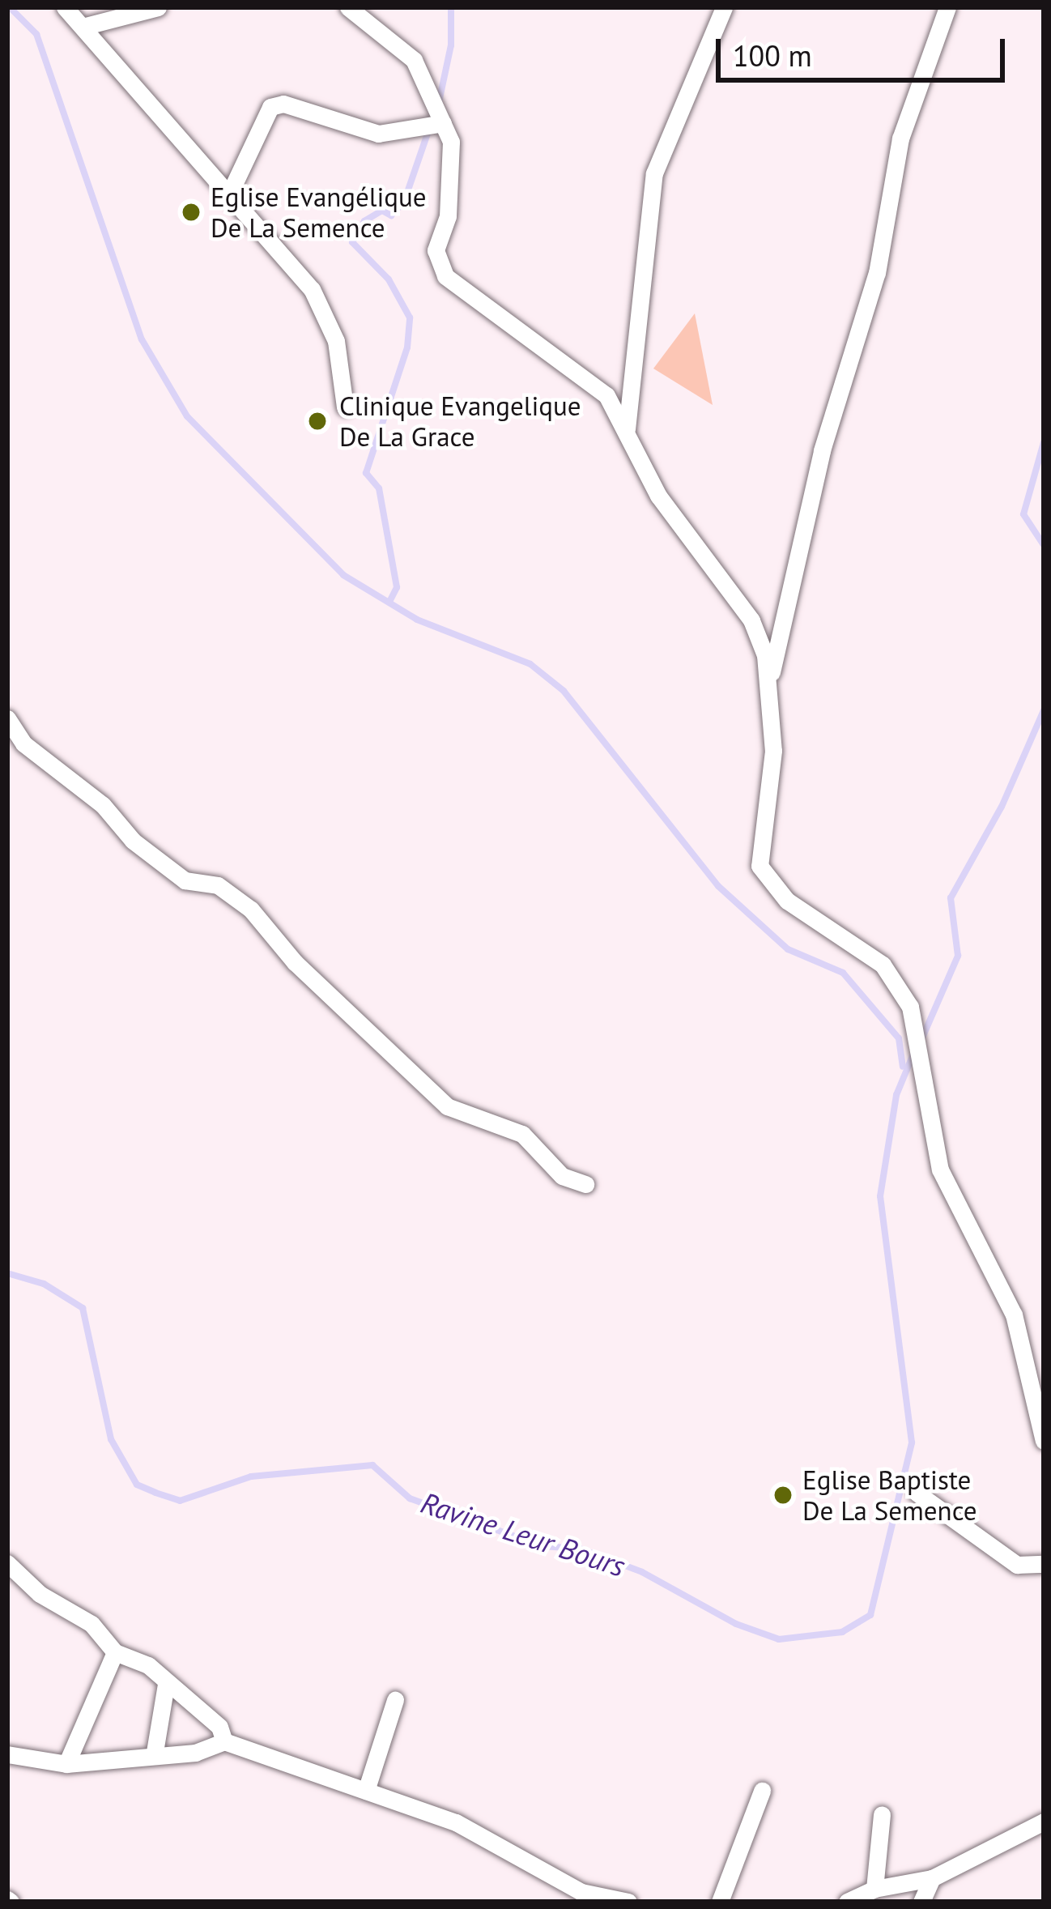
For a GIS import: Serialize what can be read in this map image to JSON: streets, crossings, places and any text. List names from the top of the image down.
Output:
{
  "water": ["Ravine Leur Bours"],
  "places": ["Eglise Evangélique De La Semence", "Clinique Evangelique De La Grace", "Eglise Baptiste De La Semence"],
  "scale_bar": "100 m"
}
